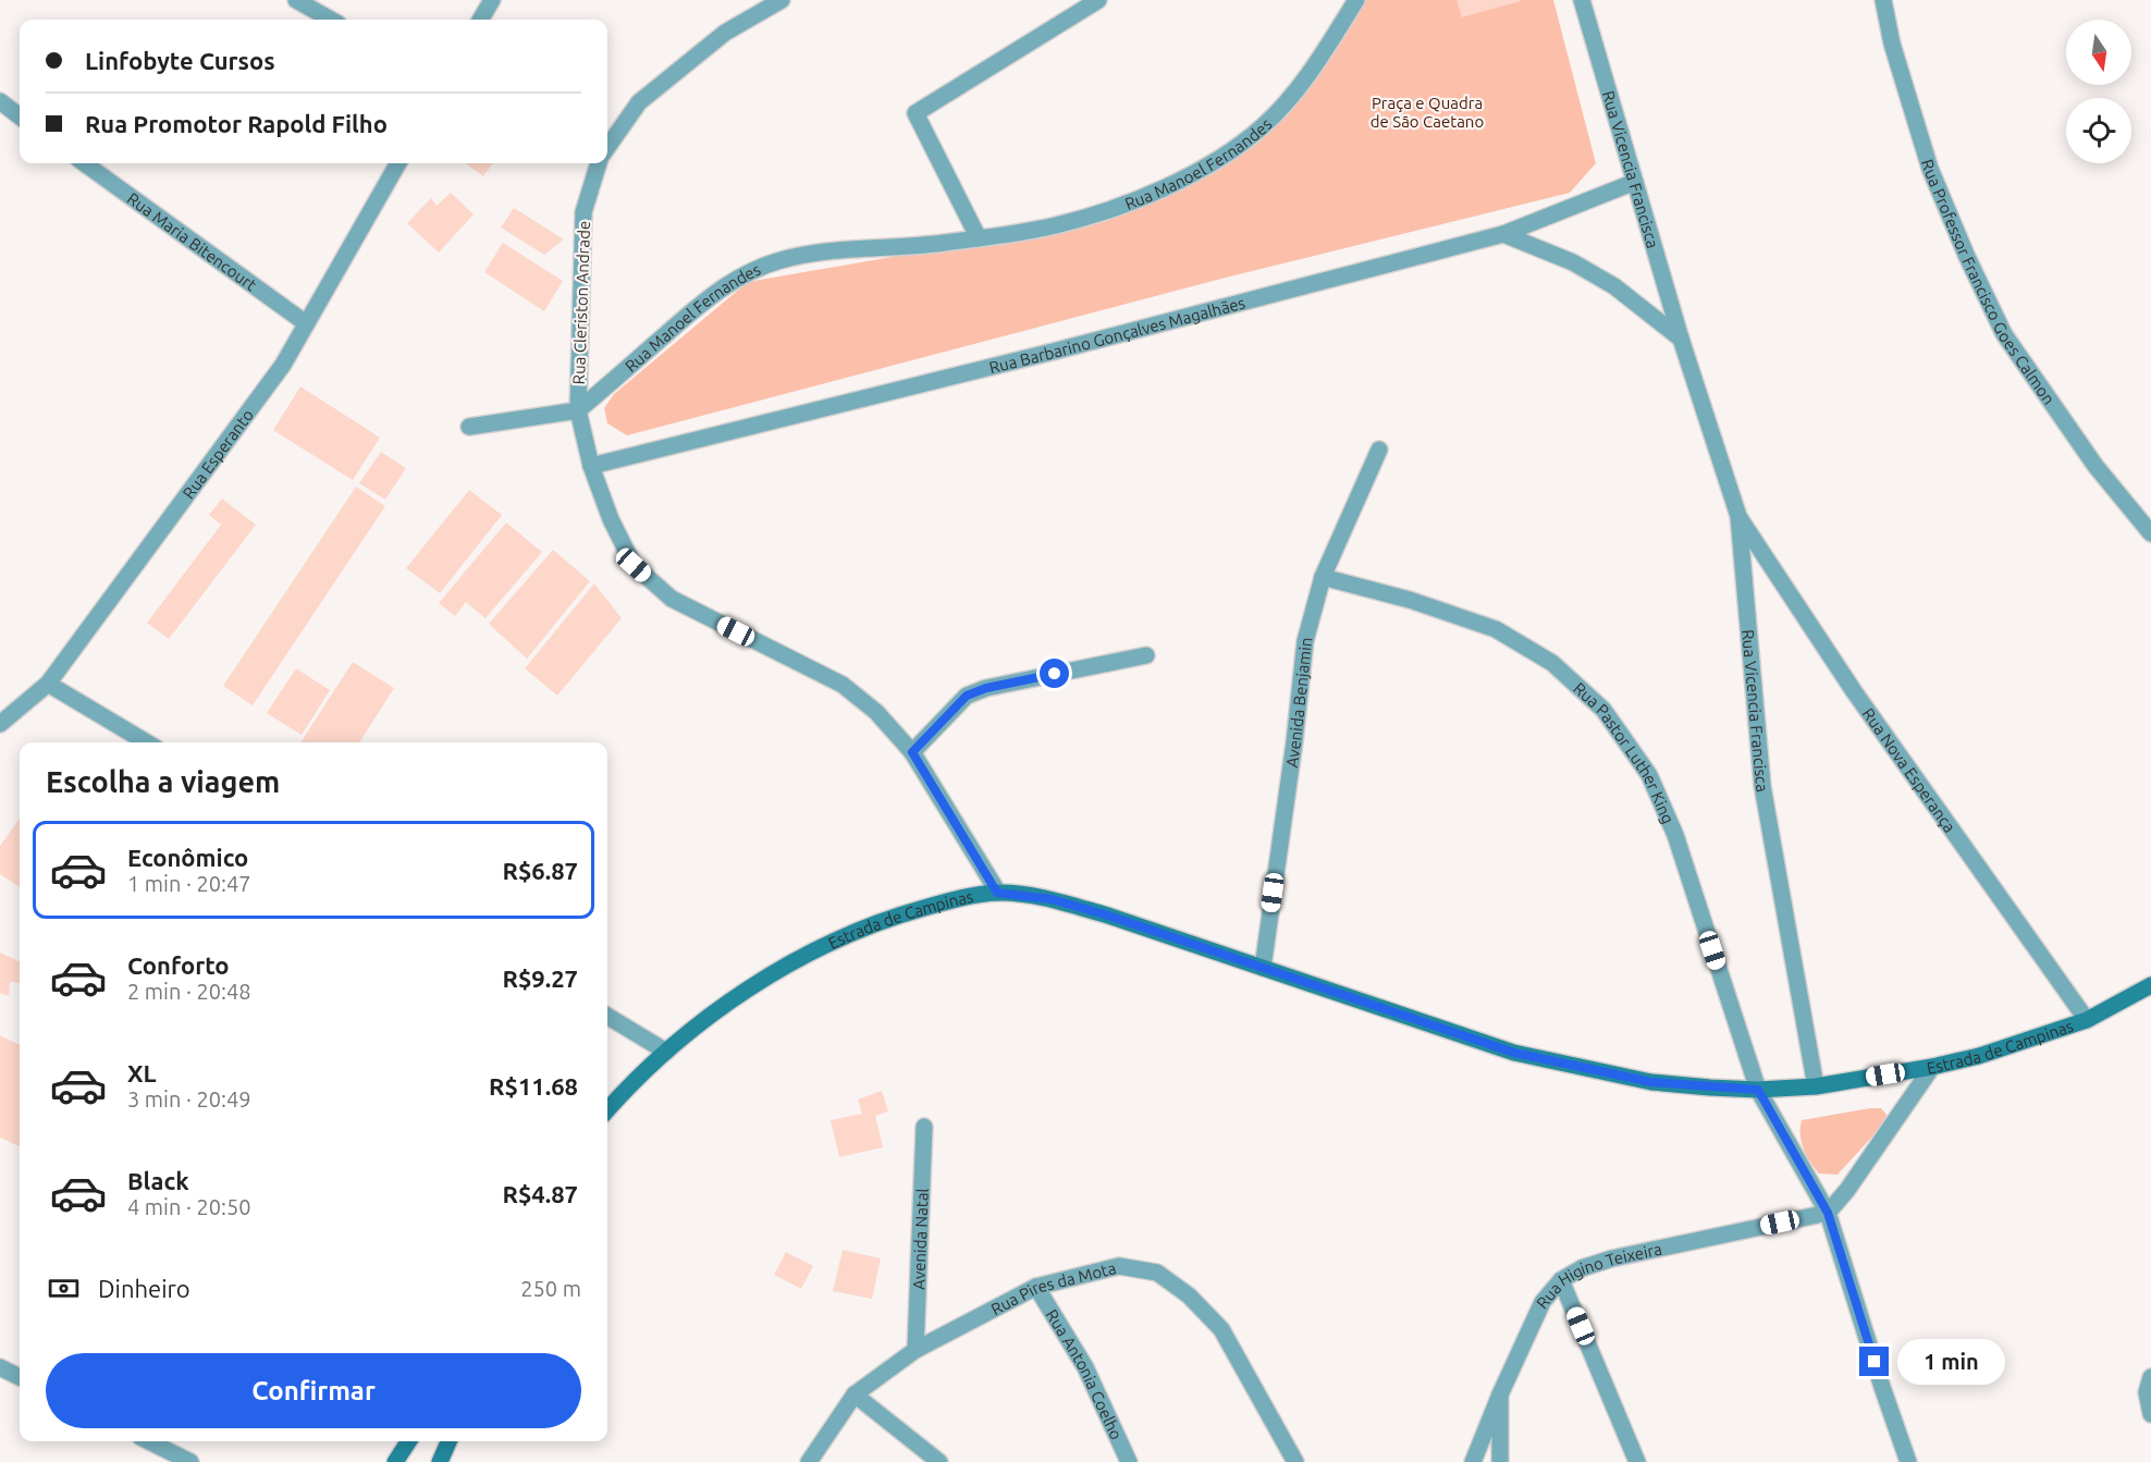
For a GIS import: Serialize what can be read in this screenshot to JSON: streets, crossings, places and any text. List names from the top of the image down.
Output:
{
  "streets": {
    "main road": ["Estrada de Campinas"],
    "street": [
      "Rua Manoel Fernandes",
      "Rua Vicencia Francisca",
      "Rua Maria Bitencourt",
      "Rua Professor Francisco Goes Calmon",
      "Rua Cleriston Andrade",
      "Rua Barbarino Gonçalves Magalhães",
      "Rua Esperanto",
      "Avenida Benjamin",
      "Rua Pastor Luther King",
      "Rua Nova Esperança",
      "Avenida Natal",
      "Rua Higino Teixeira",
      "Rua Pires da Mota",
      "Rua Antonia Coelho"
    ]
  },
  "crossings": [
    ["Rua Manoel Fernandes", "Rua Cleriston Andrade"],
    ["Rua Vicencia Francisca", "Rua Barbarino Gonçalves Magalhães"],
    ["Rua Vicencia Francisca", "Rua Nova Esperança"],
    ["Rua Vicencia Francisca", "Estrada de Campinas"],
    ["Rua Maria Bitencourt", "Rua Esperanto"],
    ["Rua Cleriston Andrade", "Rua Barbarino Gonçalves Magalhães"],
    ["Rua Cleriston Andrade", "Estrada de Campinas"],
    ["Avenida Benjamin", "Rua Pastor Luther King"],
    ["Avenida Benjamin", "Estrada de Campinas"],
    ["Rua Pastor Luther King", "Estrada de Campinas"],
    ["Rua Pastor Luther King", "Rua Higino Teixeira"],
    ["Rua Nova Esperança", "Estrada de Campinas"],
    ["Avenida Natal", "Rua Pires da Mota"],
    ["Rua Pires da Mota", "Rua Antonia Coelho"]
  ],
  "parks": ["Praça e Quadra de São Caetano"],
  "north": "bottom",
  "page": {
    "banner": ["Linfobyte Cursos", "Rua Promotor Rapold Filho"],
    "heading": "Escolha a viagem",
    "list": [
      {
        "name": "Econômico",
        "note": "1 min · 20:47",
        "value": "R$6.87"
      },
      {
        "name": "Conforto",
        "note": "2 min · 20:48",
        "value": "R$9.27"
      },
      {
        "name": "XL",
        "note": "3 min · 20:49",
        "value": "R$11.68"
      },
      {
        "name": "Black",
        "note": "4 min · 20:50",
        "value": "R$4.87"
      }
    ],
    "pay": ["Dinheiro", "250 m"],
    "bubble": "1 min",
    "buttons": "Confirmar"
  }
}
